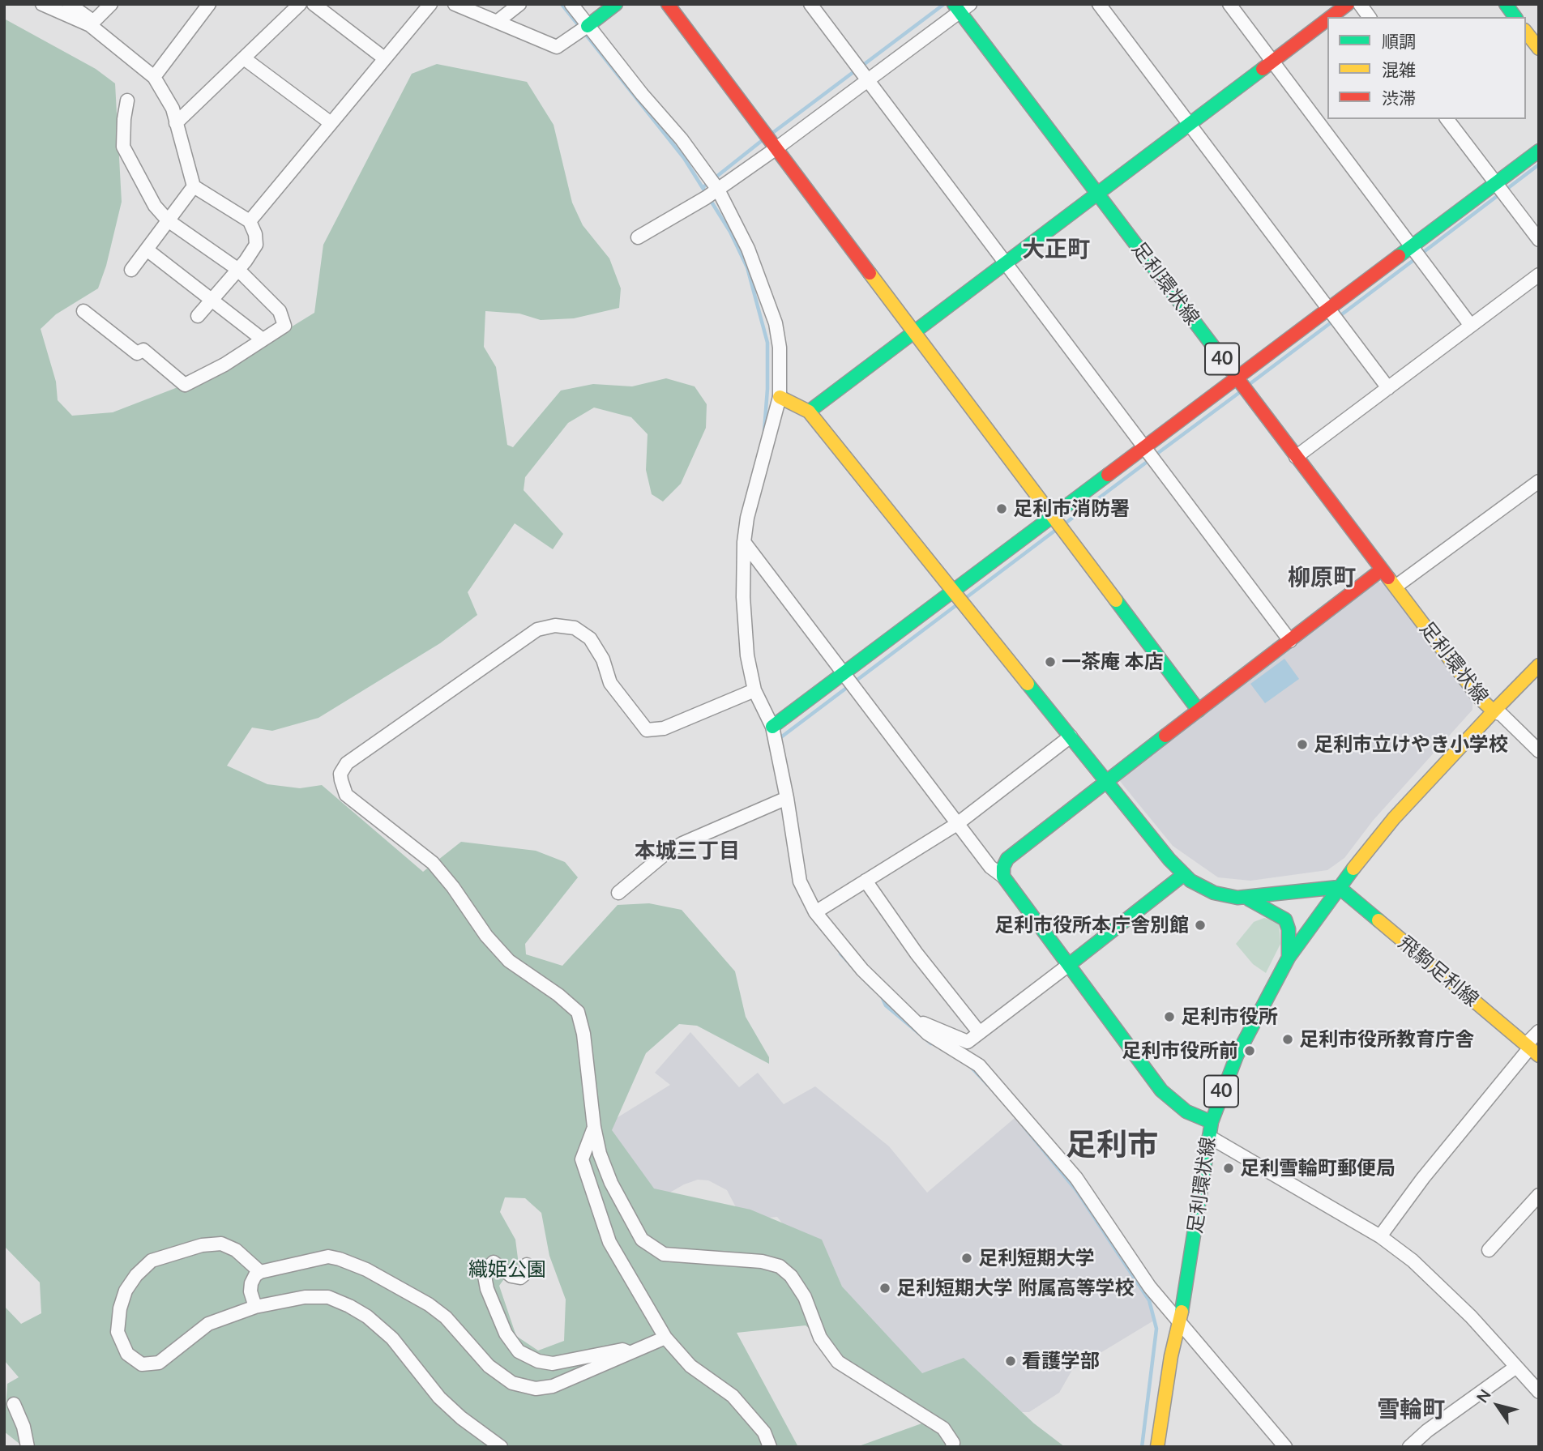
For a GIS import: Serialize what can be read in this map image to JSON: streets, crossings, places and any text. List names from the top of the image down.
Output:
{
  "streets": {
    "main road": ["足利環状線", "40", "飛駒足利線"]
  },
  "crossings": [
    ["足利環状線", "飛駒足利線"]
  ],
  "districts": [
    "大正町",
    "柳原町",
    "本城三丁目",
    "足利市",
    "雪輪町"
  ],
  "parks": ["織姫公園"],
  "places": [
    "足利市消防署",
    "一茶庵 本店",
    "足利市立けやき小学校",
    "足利市役所本庁舎別館",
    "足利市役所",
    "足利市役所教育庁舎",
    "足利市役所前",
    "足利雪輪町郵便局",
    "足利短期大学",
    "足利短期大学 附属高等学校",
    "看護学部"
  ],
  "legend": ["順調", "混雑", "渋滞"],
  "north": "top left"
}
